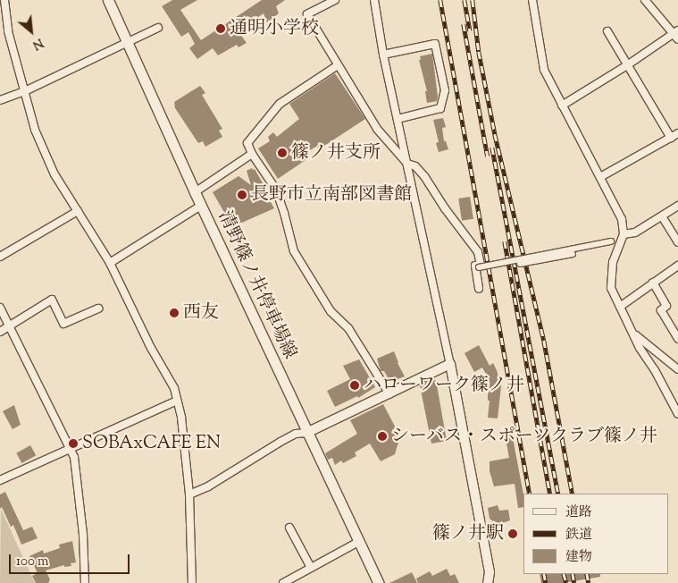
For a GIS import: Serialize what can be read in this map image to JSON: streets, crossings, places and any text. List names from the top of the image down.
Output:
{
  "streets": {
    "main road": ["清野篠ノ井停車場線"]
  },
  "places": [
    "通明小学校",
    "篠ノ井支所",
    "長野市立南部図書館",
    "西友",
    "ハローワーク篠ノ井",
    "シーバス・スポーツクラブ篠ノ井",
    "SOBAxCAFE EN",
    "篠ノ井駅"
  ],
  "legend": ["道路", "鉄道", "建物"],
  "scale_bar": "100 m",
  "north": "bottom right"
}
